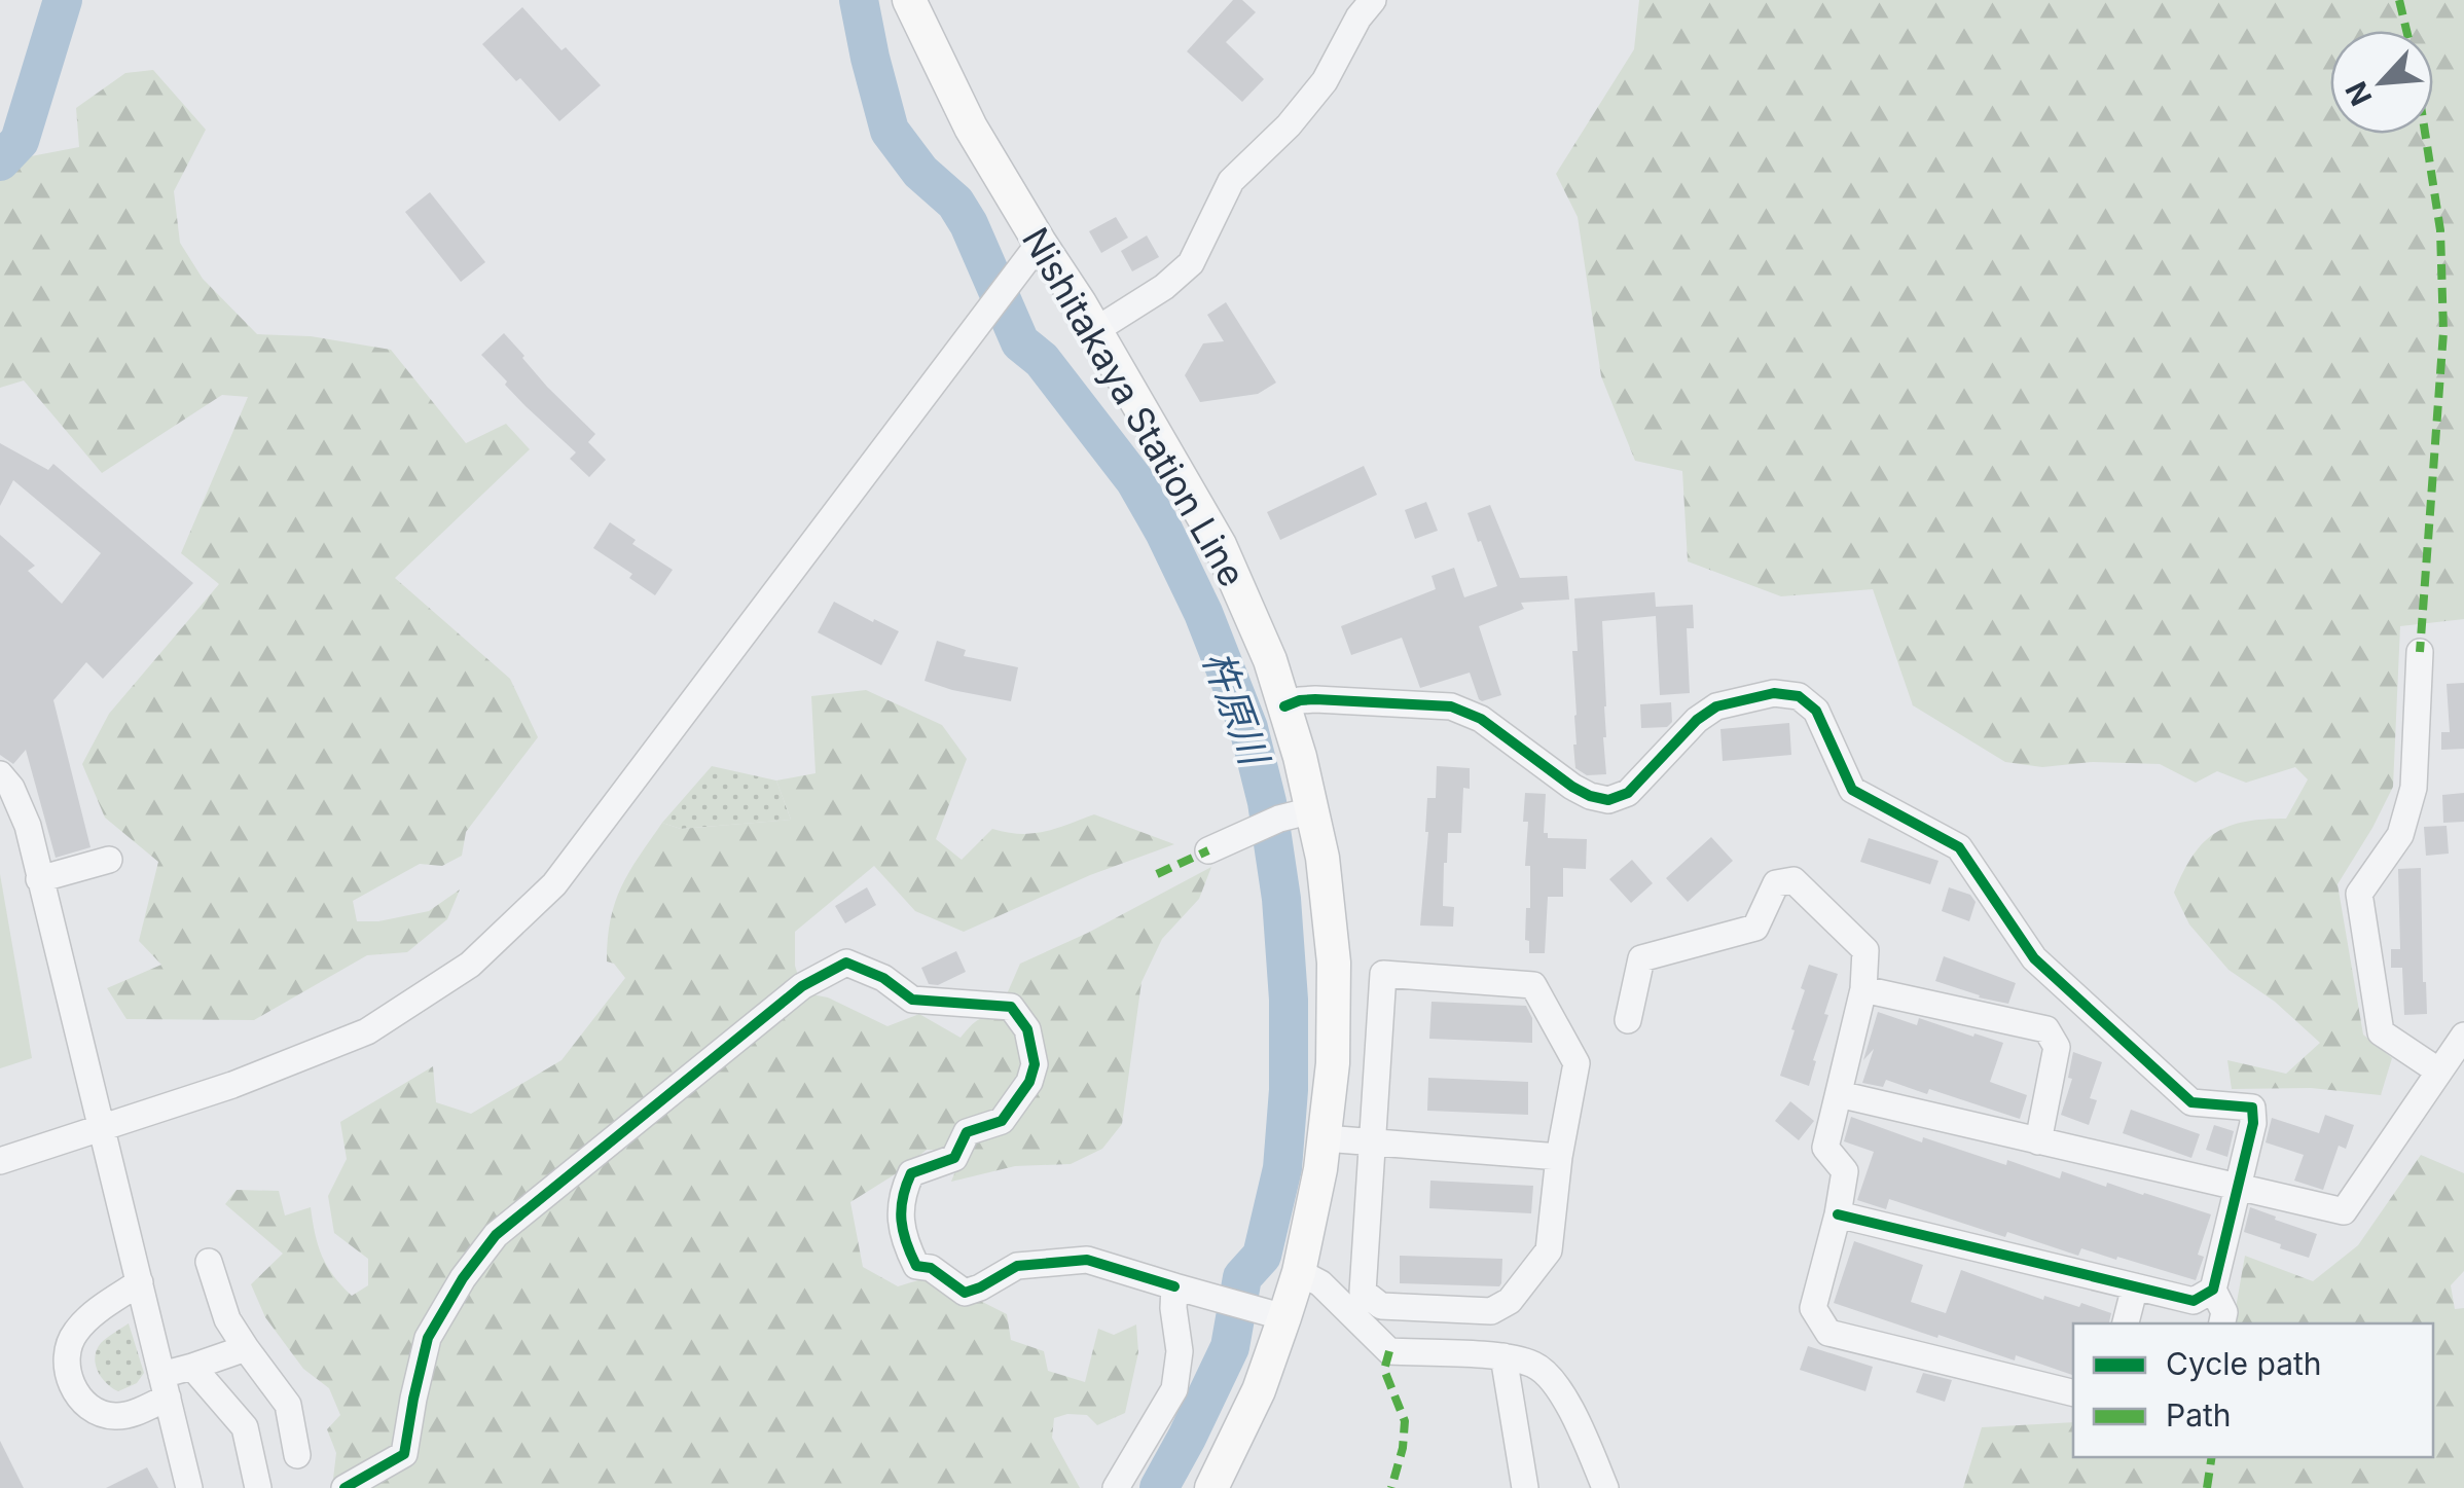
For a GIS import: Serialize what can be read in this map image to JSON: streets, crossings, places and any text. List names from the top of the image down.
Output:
{
  "streets": {
    "main road": ["Nishitakaya Station Line"]
  },
  "water": ["杵原川"],
  "legend": ["Cycle path", "Path"],
  "north": "bottom left"
}
